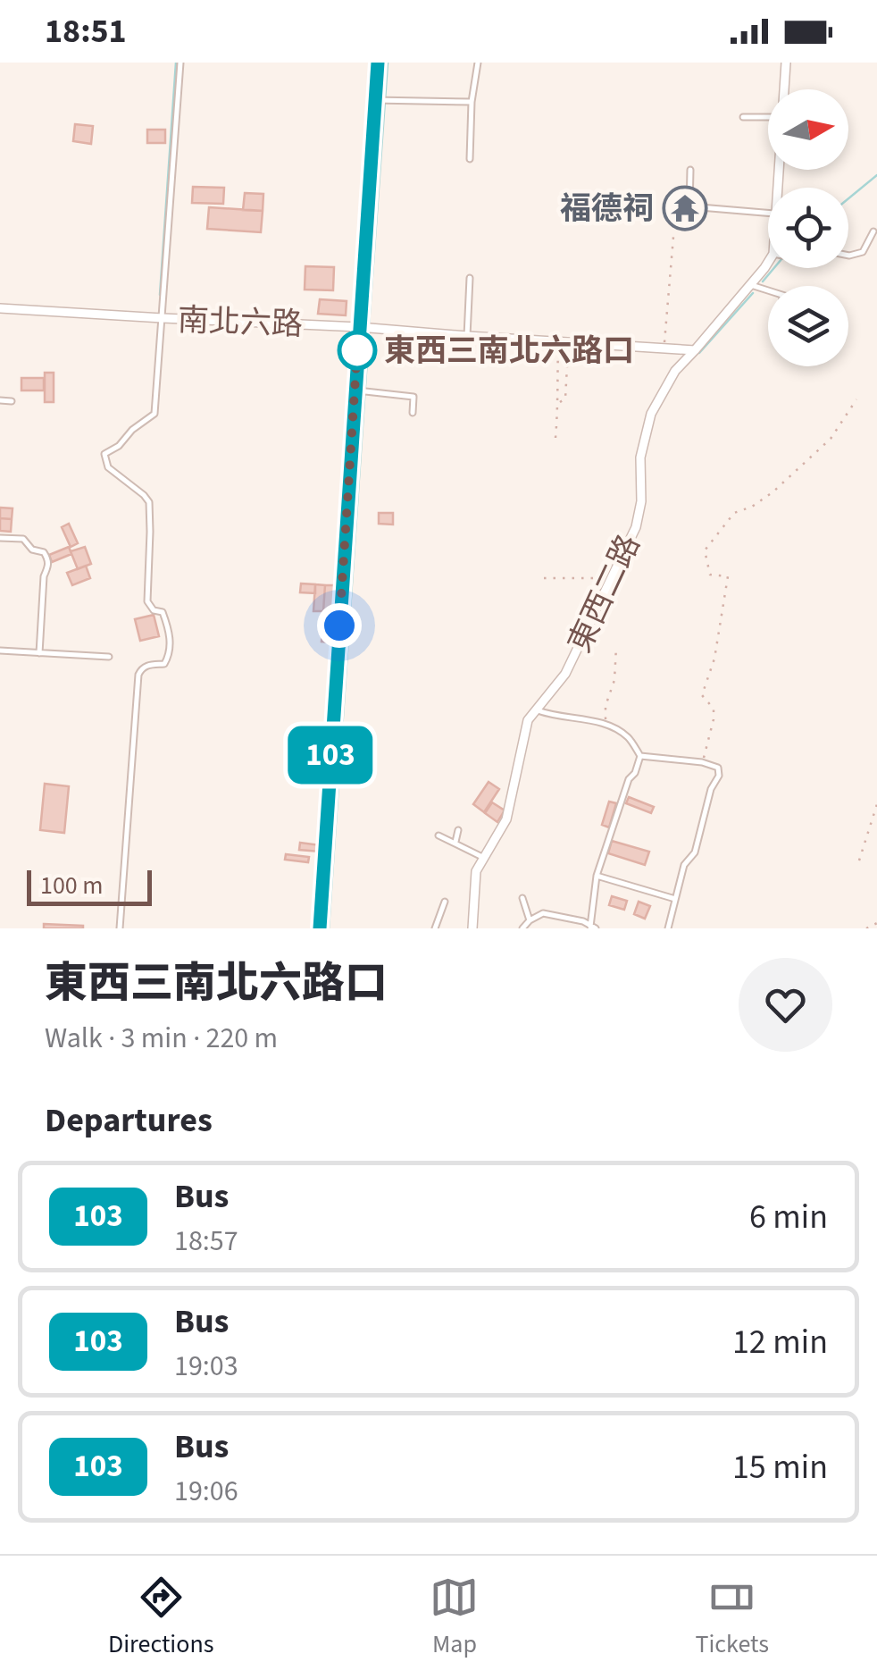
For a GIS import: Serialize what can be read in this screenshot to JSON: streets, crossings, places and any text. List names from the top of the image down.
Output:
{
  "streets": {
    "street": ["南北六路", "東西二路"]
  },
  "crossings": [
    ["南北六路", "東西二路"]
  ],
  "places": {
    "temple": ["福德祠"],
    "other": ["東西三南北六路口"]
  },
  "lines": ["bus line 103"],
  "scale_bar": "100 m",
  "north": "right",
  "page": {
    "status": "18:51",
    "on_map": "103",
    "scale": "100 m",
    "heading": [
      ["東西三南北六路口", "Walk · 3 min · 220 m"],
      "Departures"
    ],
    "list": [
      {
        "mark": "103",
        "name": "Bus",
        "note": "18:57",
        "value": "6 min"
      },
      {
        "mark": "103",
        "name": "Bus",
        "note": "19:03",
        "value": "12 min"
      },
      {
        "mark": "103",
        "name": "Bus",
        "note": "19:06",
        "value": "15 min"
      }
    ],
    "tabs": ["Directions", "Map", "Tickets"]
  }
}
